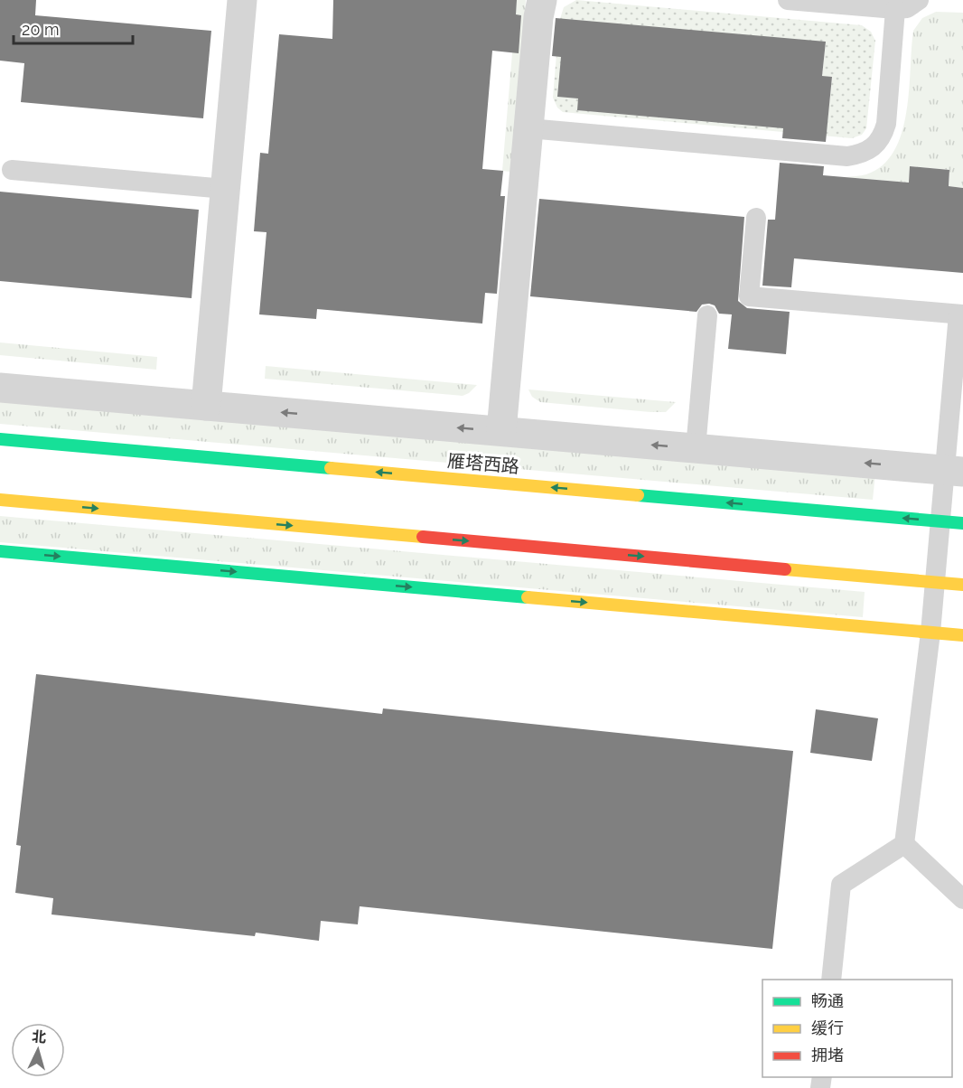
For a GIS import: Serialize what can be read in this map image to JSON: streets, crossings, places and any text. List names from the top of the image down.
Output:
{
  "streets": {
    "main road": ["雁塔西路"]
  },
  "legend": ["畅通", "缓行", "拥堵"],
  "scale_bar": "20 m",
  "north": "top"
}
